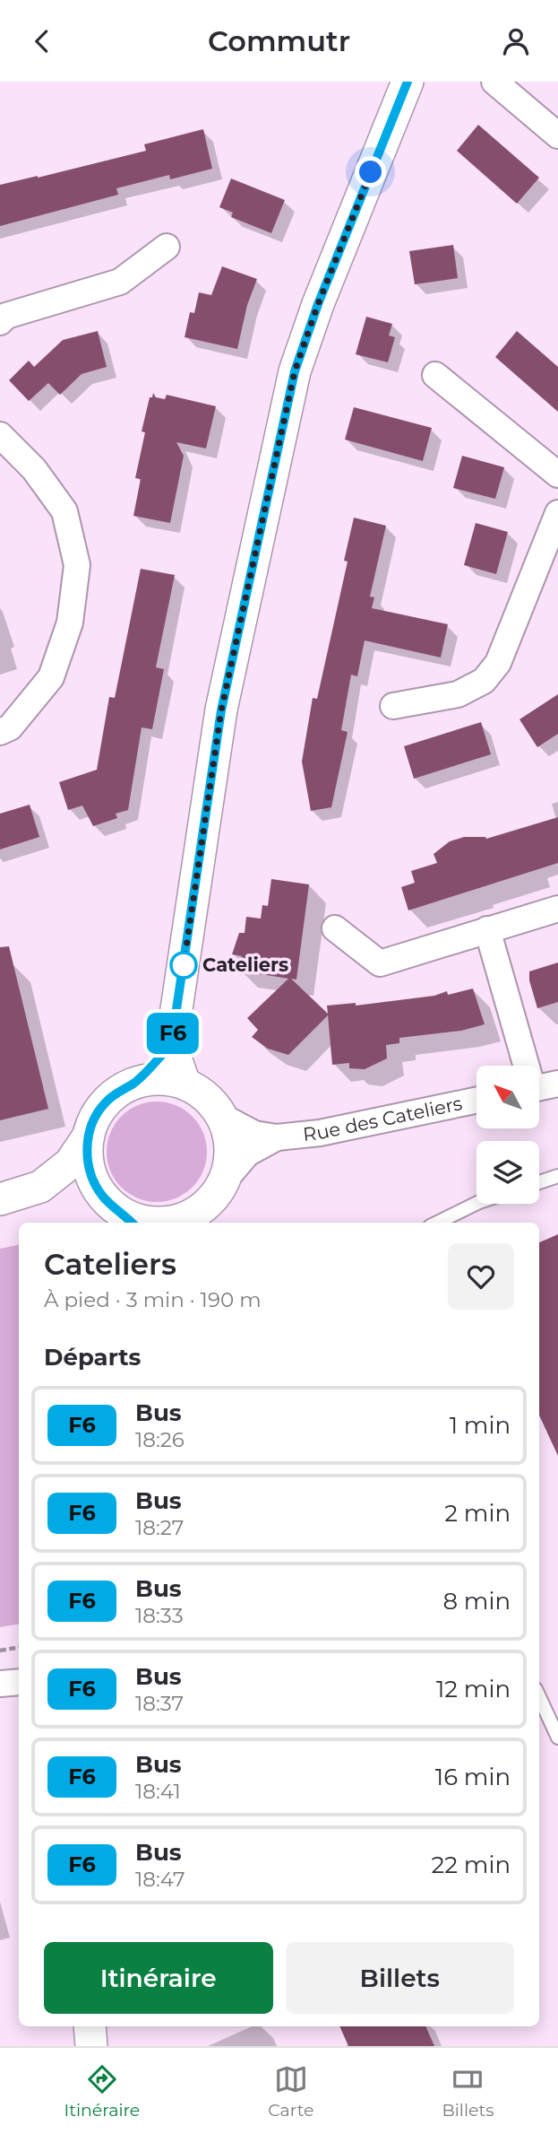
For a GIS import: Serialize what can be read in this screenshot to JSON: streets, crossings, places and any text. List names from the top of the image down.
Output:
{
  "streets": {
    "street": ["Rue des Cateliers"]
  },
  "places": ["Cateliers"],
  "lines": ["bus line F6"],
  "north": "top left",
  "page": {
    "header": "Commutr",
    "on_map": "F6",
    "heading": [
      ["Cateliers", "À pied · 3 min · 190 m"],
      "Départs"
    ],
    "list": [
      {
        "mark": "F6",
        "name": "Bus",
        "note": "18:26",
        "value": "1 min"
      },
      {
        "mark": "F6",
        "name": "Bus",
        "note": "18:27",
        "value": "2 min"
      },
      {
        "mark": "F6",
        "name": "Bus",
        "note": "18:33",
        "value": "8 min"
      },
      {
        "mark": "F6",
        "name": "Bus",
        "note": "18:37",
        "value": "12 min"
      },
      {
        "mark": "F6",
        "name": "Bus",
        "note": "18:41",
        "value": "16 min"
      },
      {
        "mark": "F6",
        "name": "Bus",
        "note": "18:47",
        "value": "22 min"
      }
    ],
    "buttons": ["Itinéraire", "Billets"],
    "tabs": ["Itinéraire", "Carte", "Billets"]
  }
}
